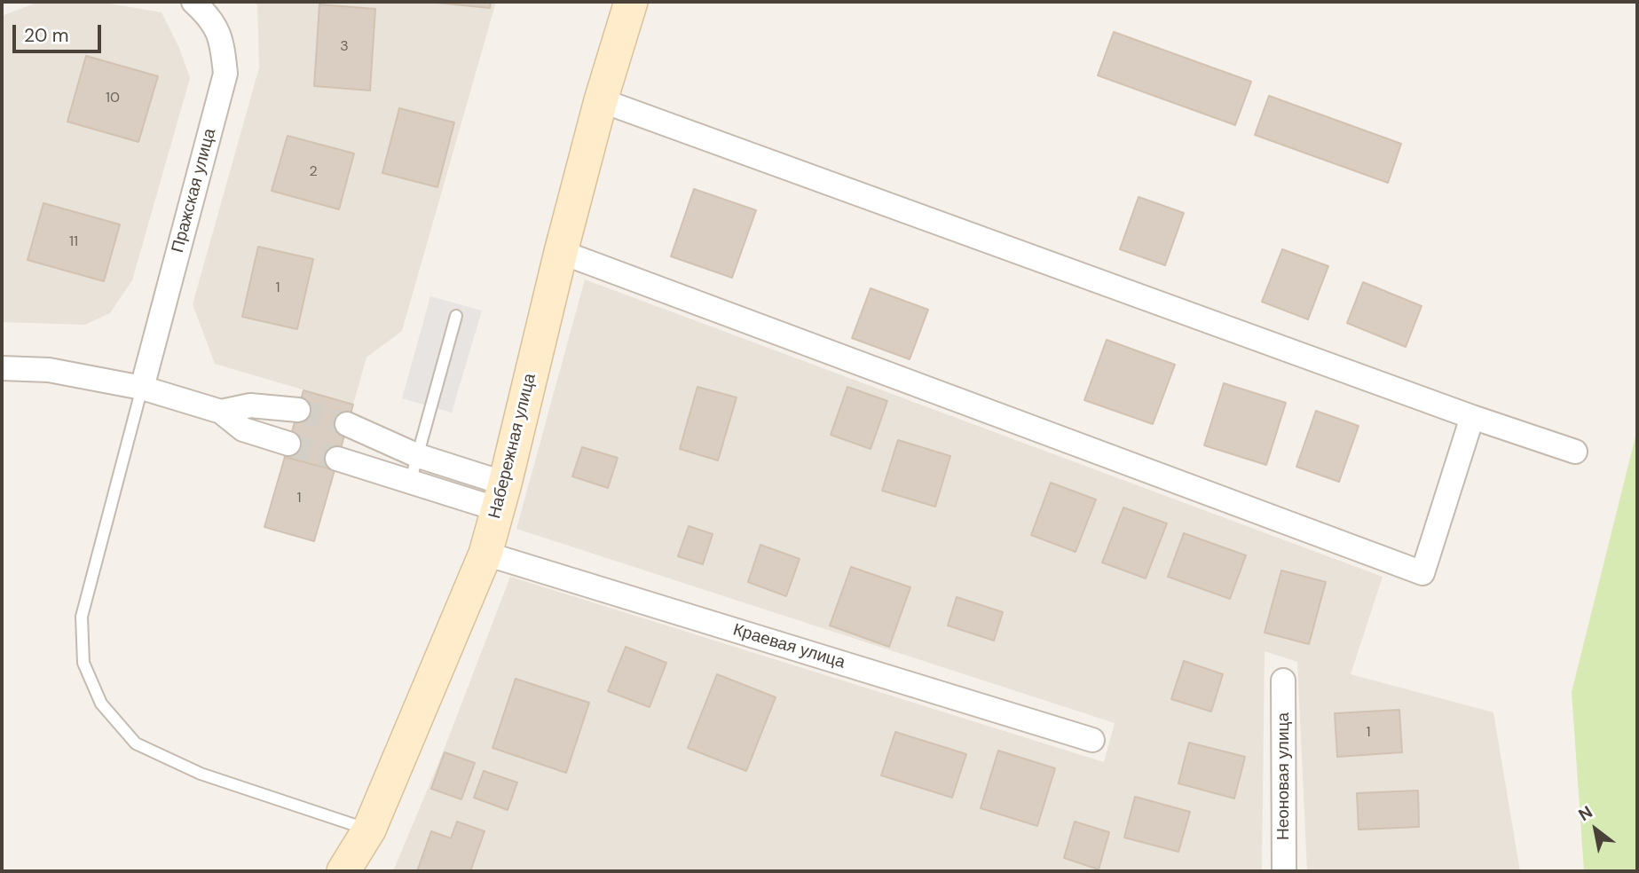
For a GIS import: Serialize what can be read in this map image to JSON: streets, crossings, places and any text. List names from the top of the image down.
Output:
{
  "streets": {
    "street": [
      "Пражская улица",
      "Набережная улица",
      "Краевая улица",
      "Неоновая улица"
    ]
  },
  "crossings": [
    ["Набережная улица", "Краевая улица"]
  ],
  "house_numbers": [
    "3",
    "10",
    "2",
    "11",
    "1",
    "1",
    "1"
  ],
  "scale_bar": "20 m",
  "north": "top left"
}
